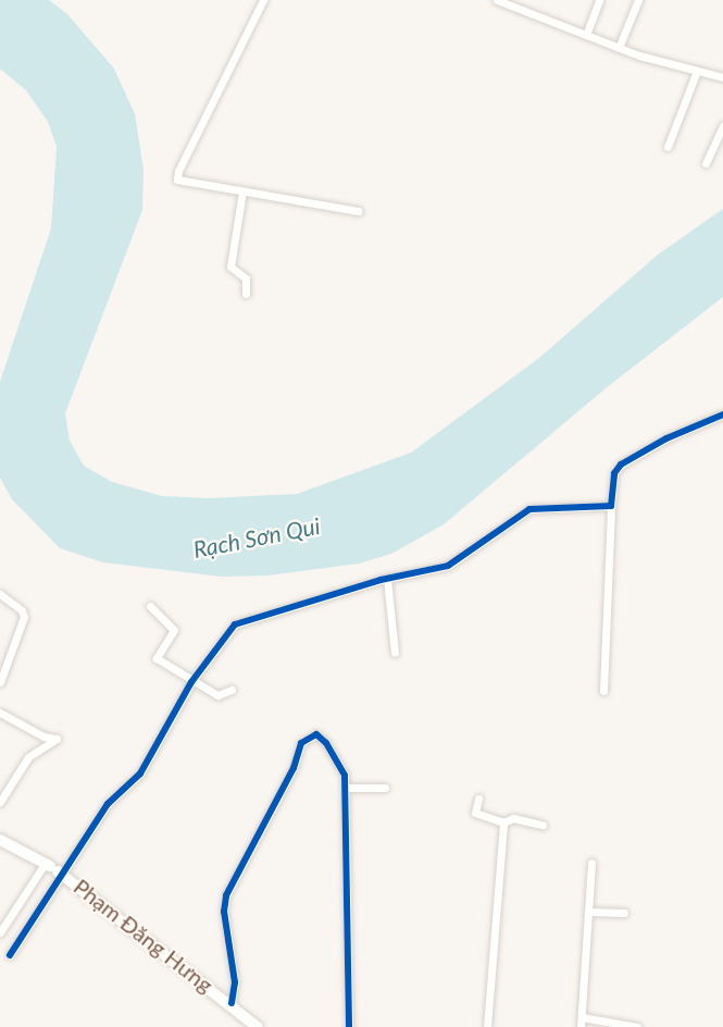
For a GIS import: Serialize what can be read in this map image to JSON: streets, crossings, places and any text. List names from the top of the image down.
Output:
{
  "streets": {
    "street": ["Phạm Đăng Hưng"]
  },
  "water": ["Rạch Sơn Qui"]
}
